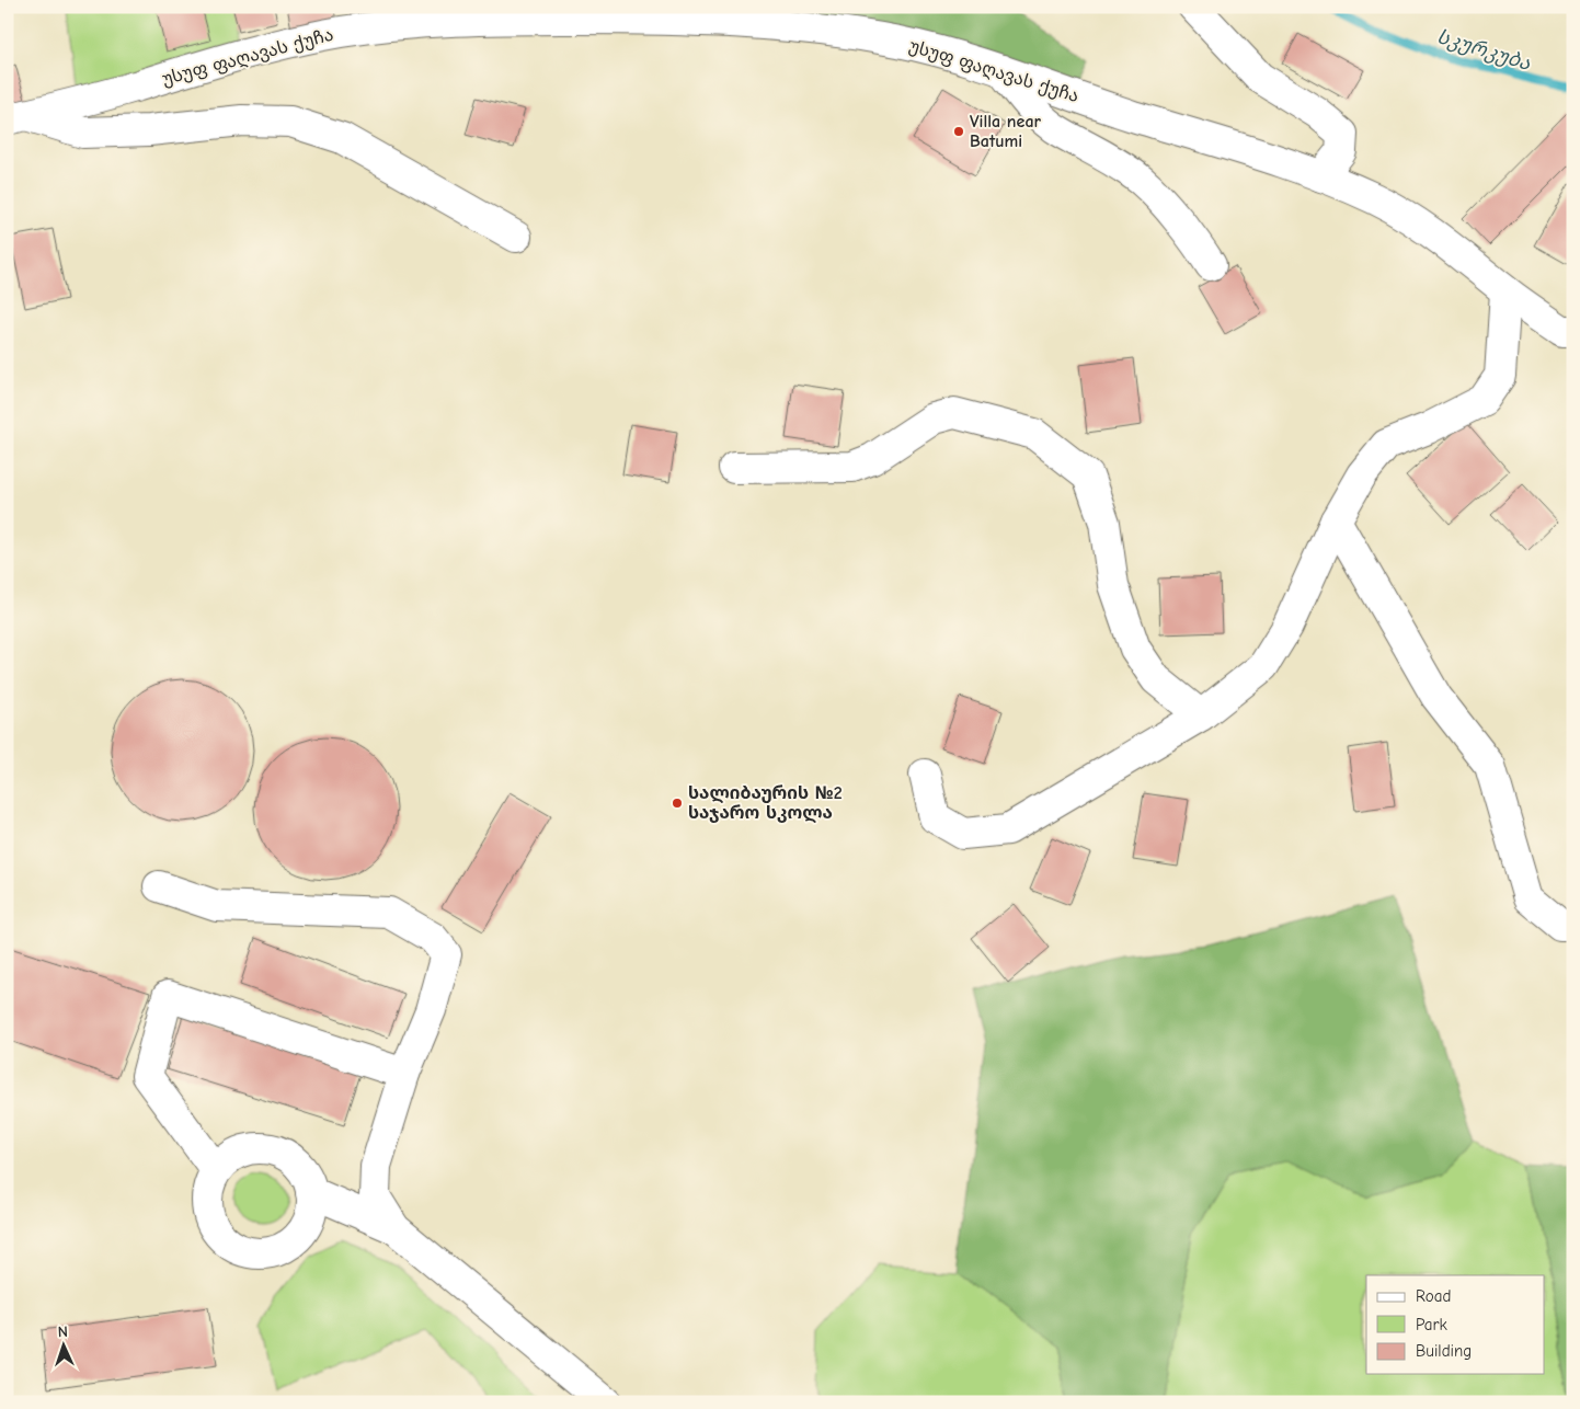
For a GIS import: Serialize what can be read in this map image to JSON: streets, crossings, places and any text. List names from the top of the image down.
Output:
{
  "streets": {
    "street": ["უსუფ ფაღავას ქუჩა"]
  },
  "water": ["სკურკუბა"],
  "places": ["Villa near Batumi", "სალიბაურის №2 საჯარო სკოლა"],
  "legend": ["Road", "Park", "Building"],
  "north": "top"
}
